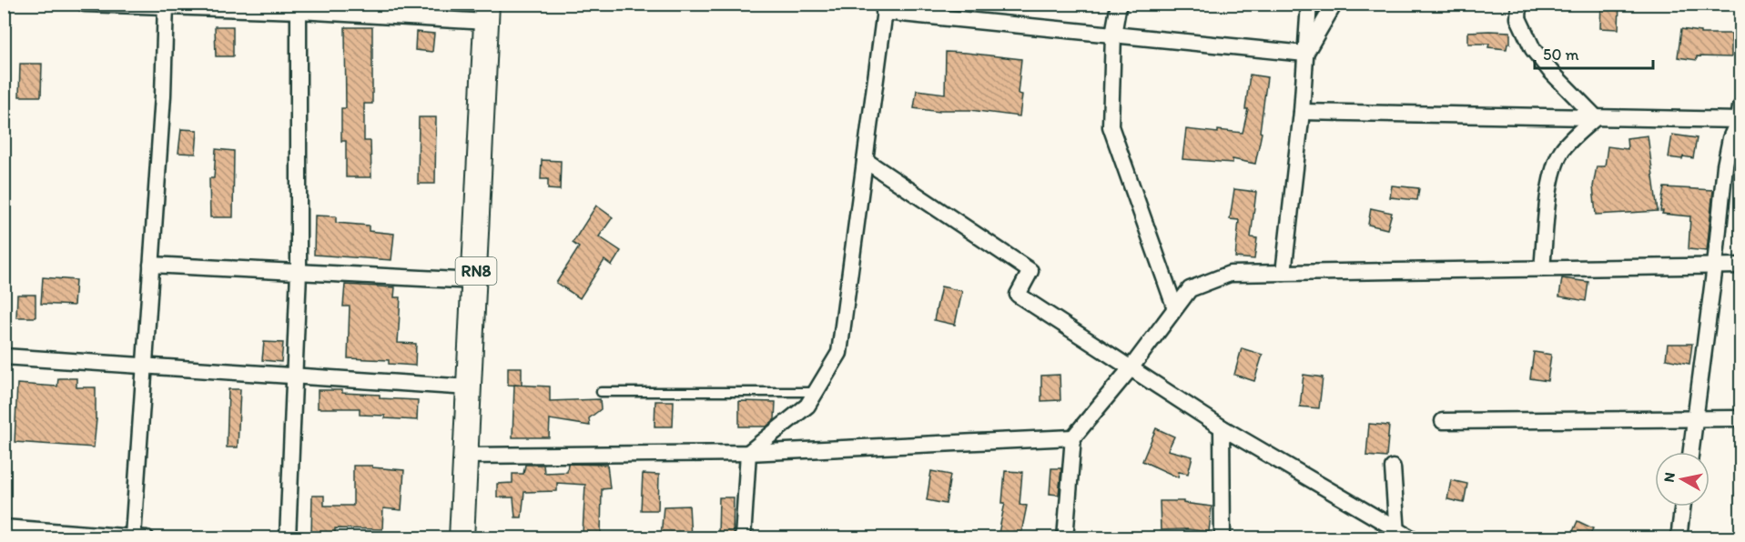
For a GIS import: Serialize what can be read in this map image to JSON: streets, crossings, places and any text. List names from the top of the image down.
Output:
{
  "streets": {
    "main road": ["RN8"]
  },
  "scale_bar": "50 m",
  "north": "left"
}
